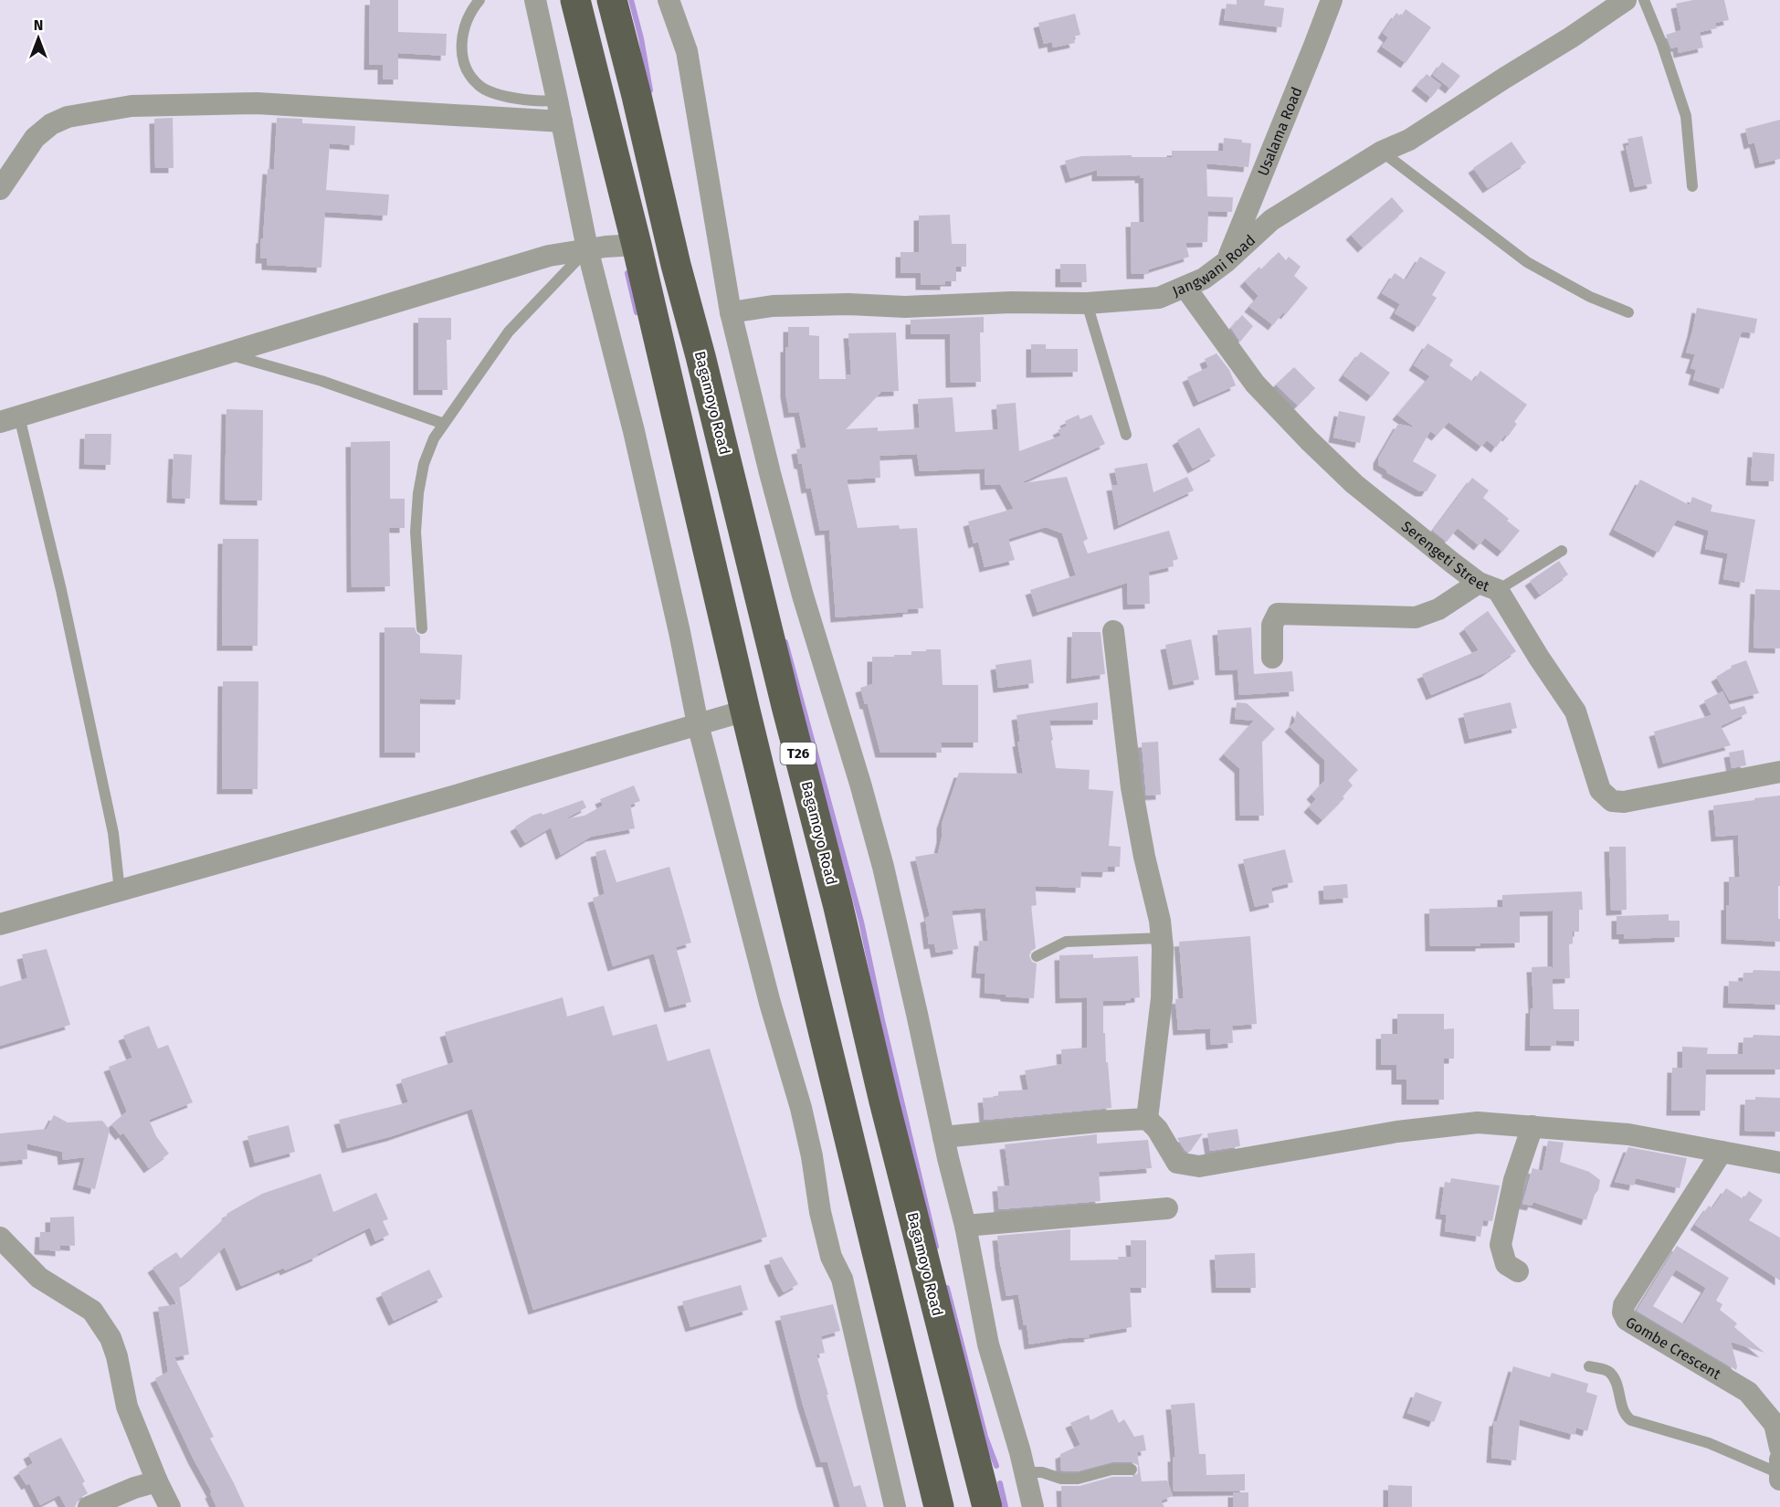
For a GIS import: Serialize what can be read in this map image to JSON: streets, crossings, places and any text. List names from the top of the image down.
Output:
{
  "streets": {
    "highway": ["Bagamoyo Road", "T26"],
    "street": [
      "Usalama Road",
      "Jangwani Road",
      "Serengeti Street",
      "Gombe Crescent"
    ]
  },
  "crossings": [
    ["Usalama Road", "Jangwani Road"],
    ["Jangwani Road", "Serengeti Street"]
  ],
  "north": "top"
}
